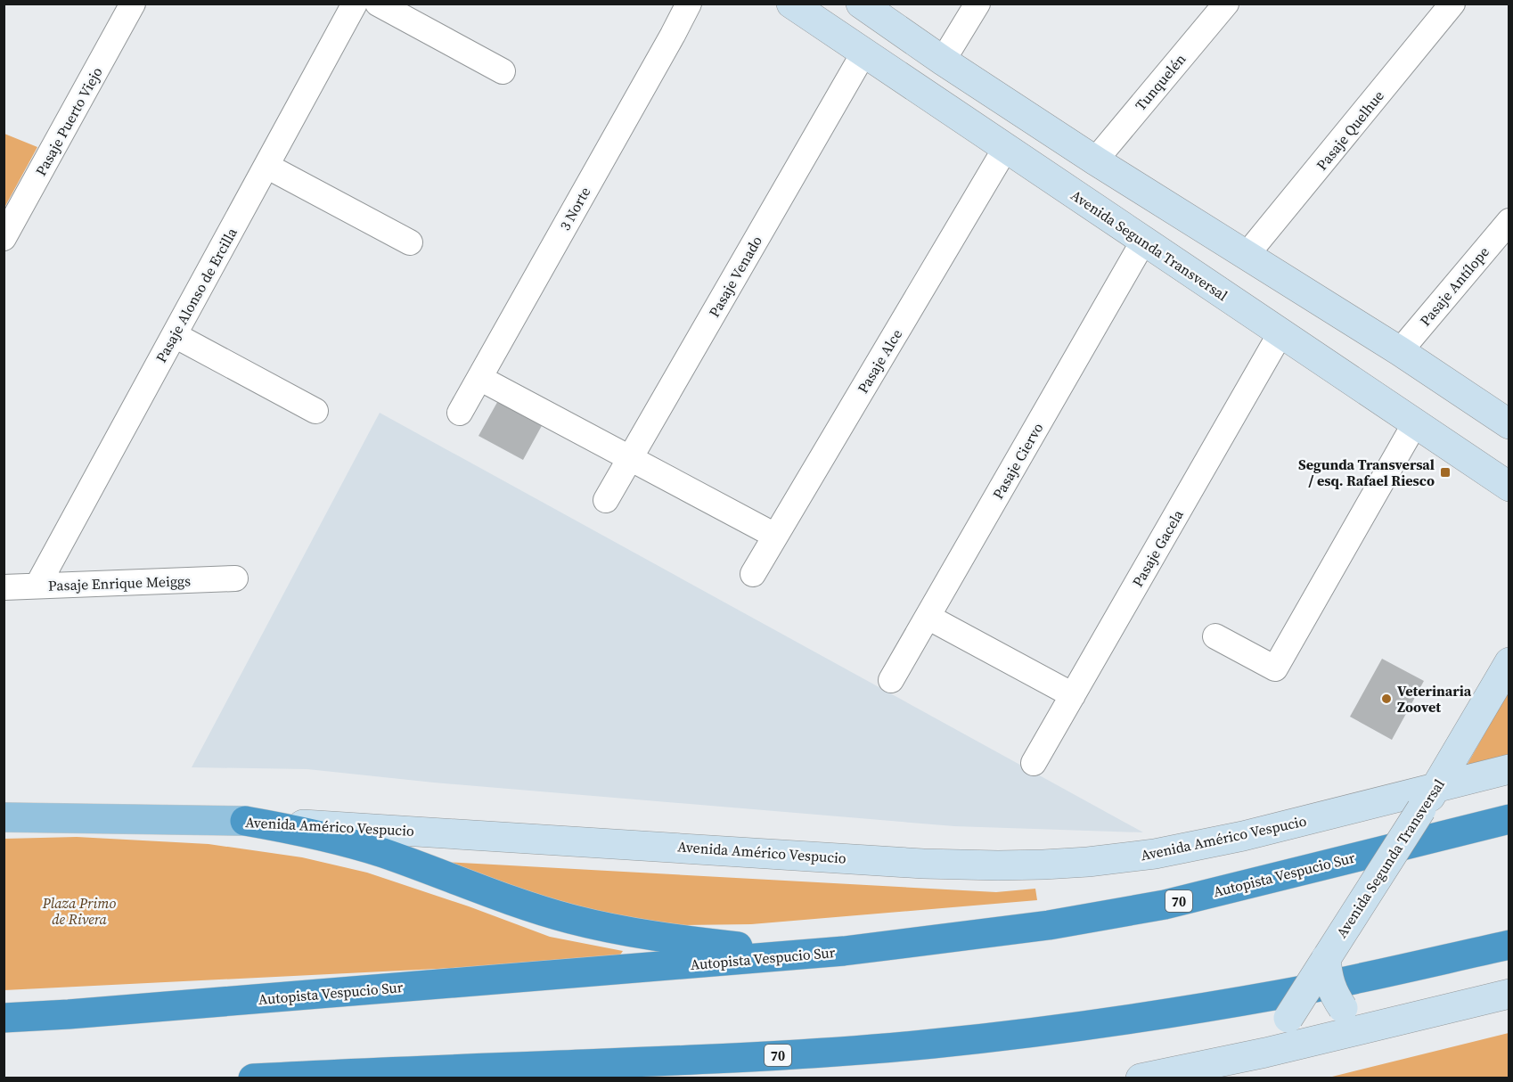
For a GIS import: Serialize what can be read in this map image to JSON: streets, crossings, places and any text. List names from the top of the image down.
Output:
{
  "streets": {
    "highway": ["Autopista Vespucio Sur", "70"],
    "main road": ["Avenida Segunda Transversal", "Avenida Américo Vespucio"],
    "street": [
      "Tunquelén",
      "Pasaje Puerto Viejo",
      "Pasaje Quelhue",
      "3 Norte",
      "Pasaje Venado",
      "Pasaje Antílope",
      "Pasaje Alonso de Ercilla",
      "Pasaje Alce",
      "Pasaje Ciervo",
      "Pasaje Gacela",
      "Pasaje Enrique Meiggs"
    ]
  },
  "crossings": [
    ["Avenida Segunda Transversal", "Pasaje Venado"],
    ["Avenida Segunda Transversal", "Pasaje Alce"],
    ["Avenida Segunda Transversal", "Pasaje Ciervo"],
    ["Avenida Segunda Transversal", "Pasaje Gacela"],
    ["Avenida Segunda Transversal", "Avenida Américo Vespucio"],
    ["Pasaje Alonso de Ercilla", "Pasaje Enrique Meiggs"]
  ],
  "parks": ["Plaza Primo de Rivera"],
  "places": {
    "transit": ["Segunda Transversal / esq. Rafael Riesco"],
    "other": ["Veterinaria Zoovet"]
  }
}
